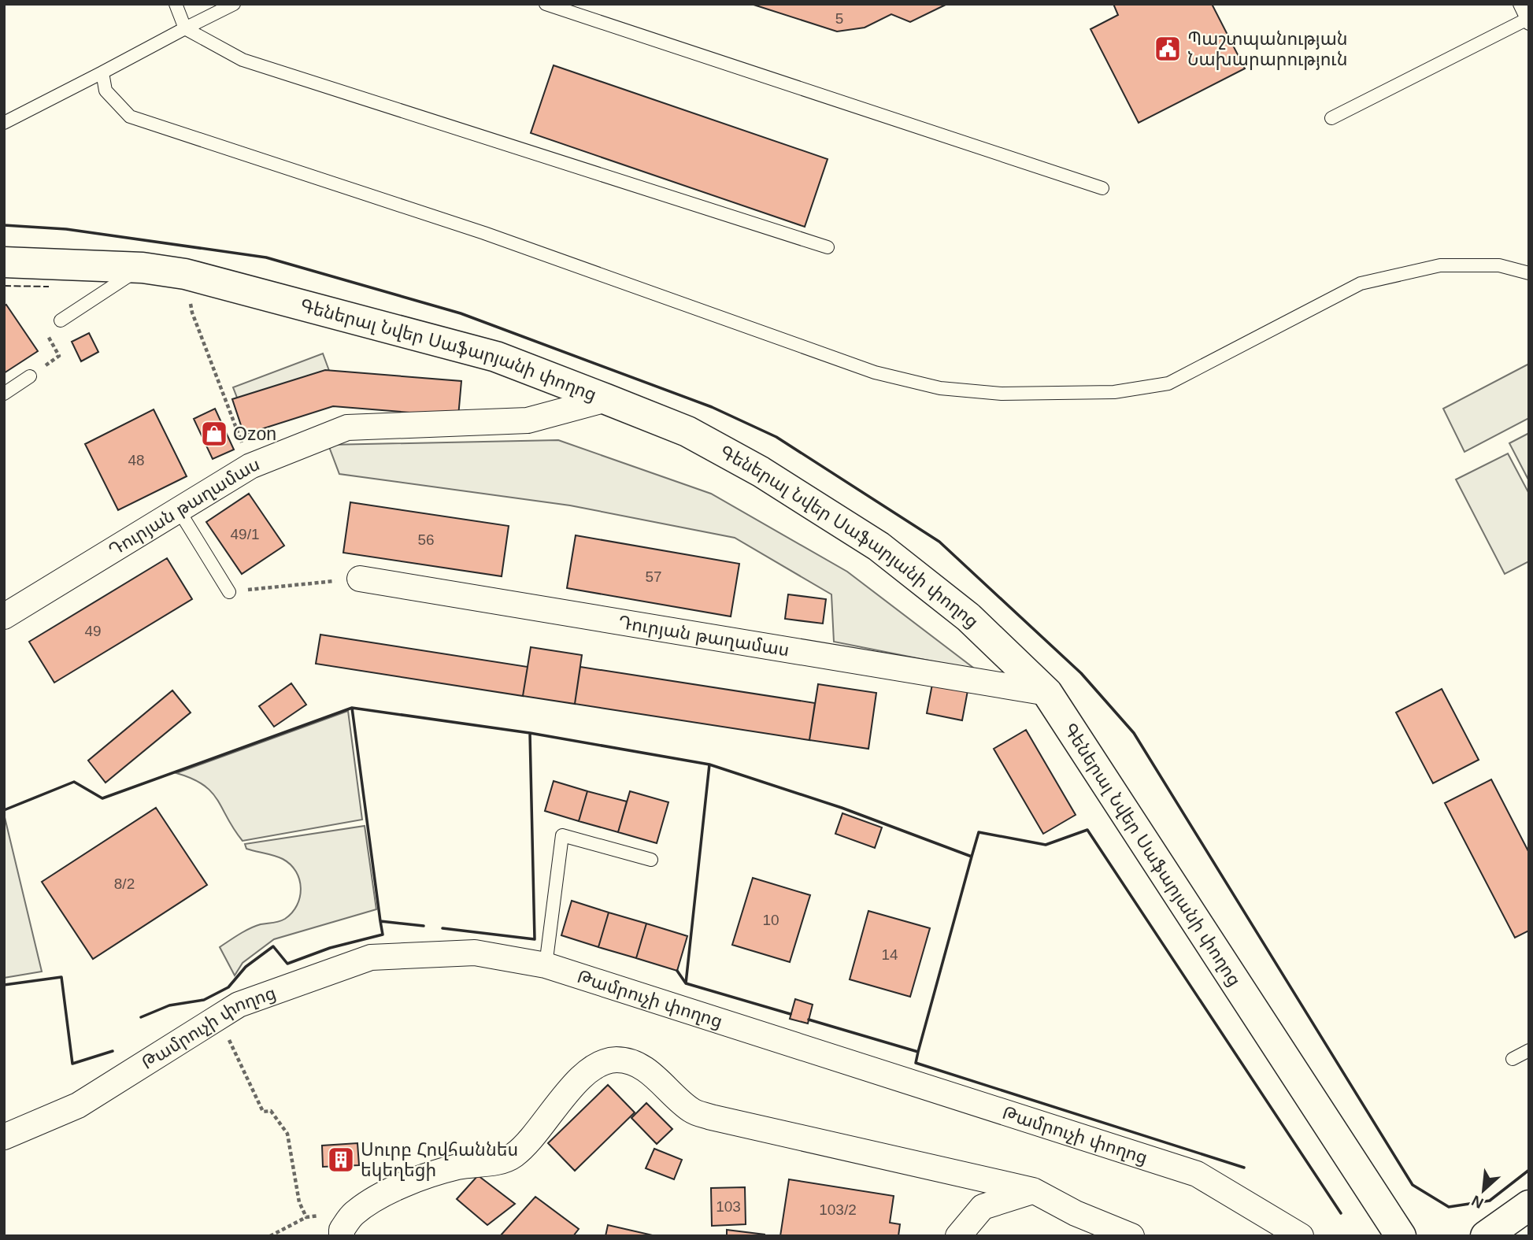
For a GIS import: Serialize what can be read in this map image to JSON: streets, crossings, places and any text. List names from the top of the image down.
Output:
{
  "streets": {
    "street": ["Գեներալ Նվեր Սաֆարյանի փողոց", "Դուրյան թաղամաս", "Թամրուչի փողոց"]
  },
  "crossings": [
    ["Գեներալ Նվեր Սաֆարյանի փողոց", "Դուրյան թաղամաս"]
  ],
  "places": {
    "public building": ["Պաշտպանության Նախարարություն"],
    "shop": ["Ozon"],
    "building": ["Սուրբ Հովհաննես եկեղեցի"]
  },
  "house_numbers": [
    "5",
    "48",
    "49/1",
    "56",
    "57",
    "49",
    "8/2",
    "10",
    "14",
    "103",
    "103/2"
  ],
  "north": "bottom left"
}
